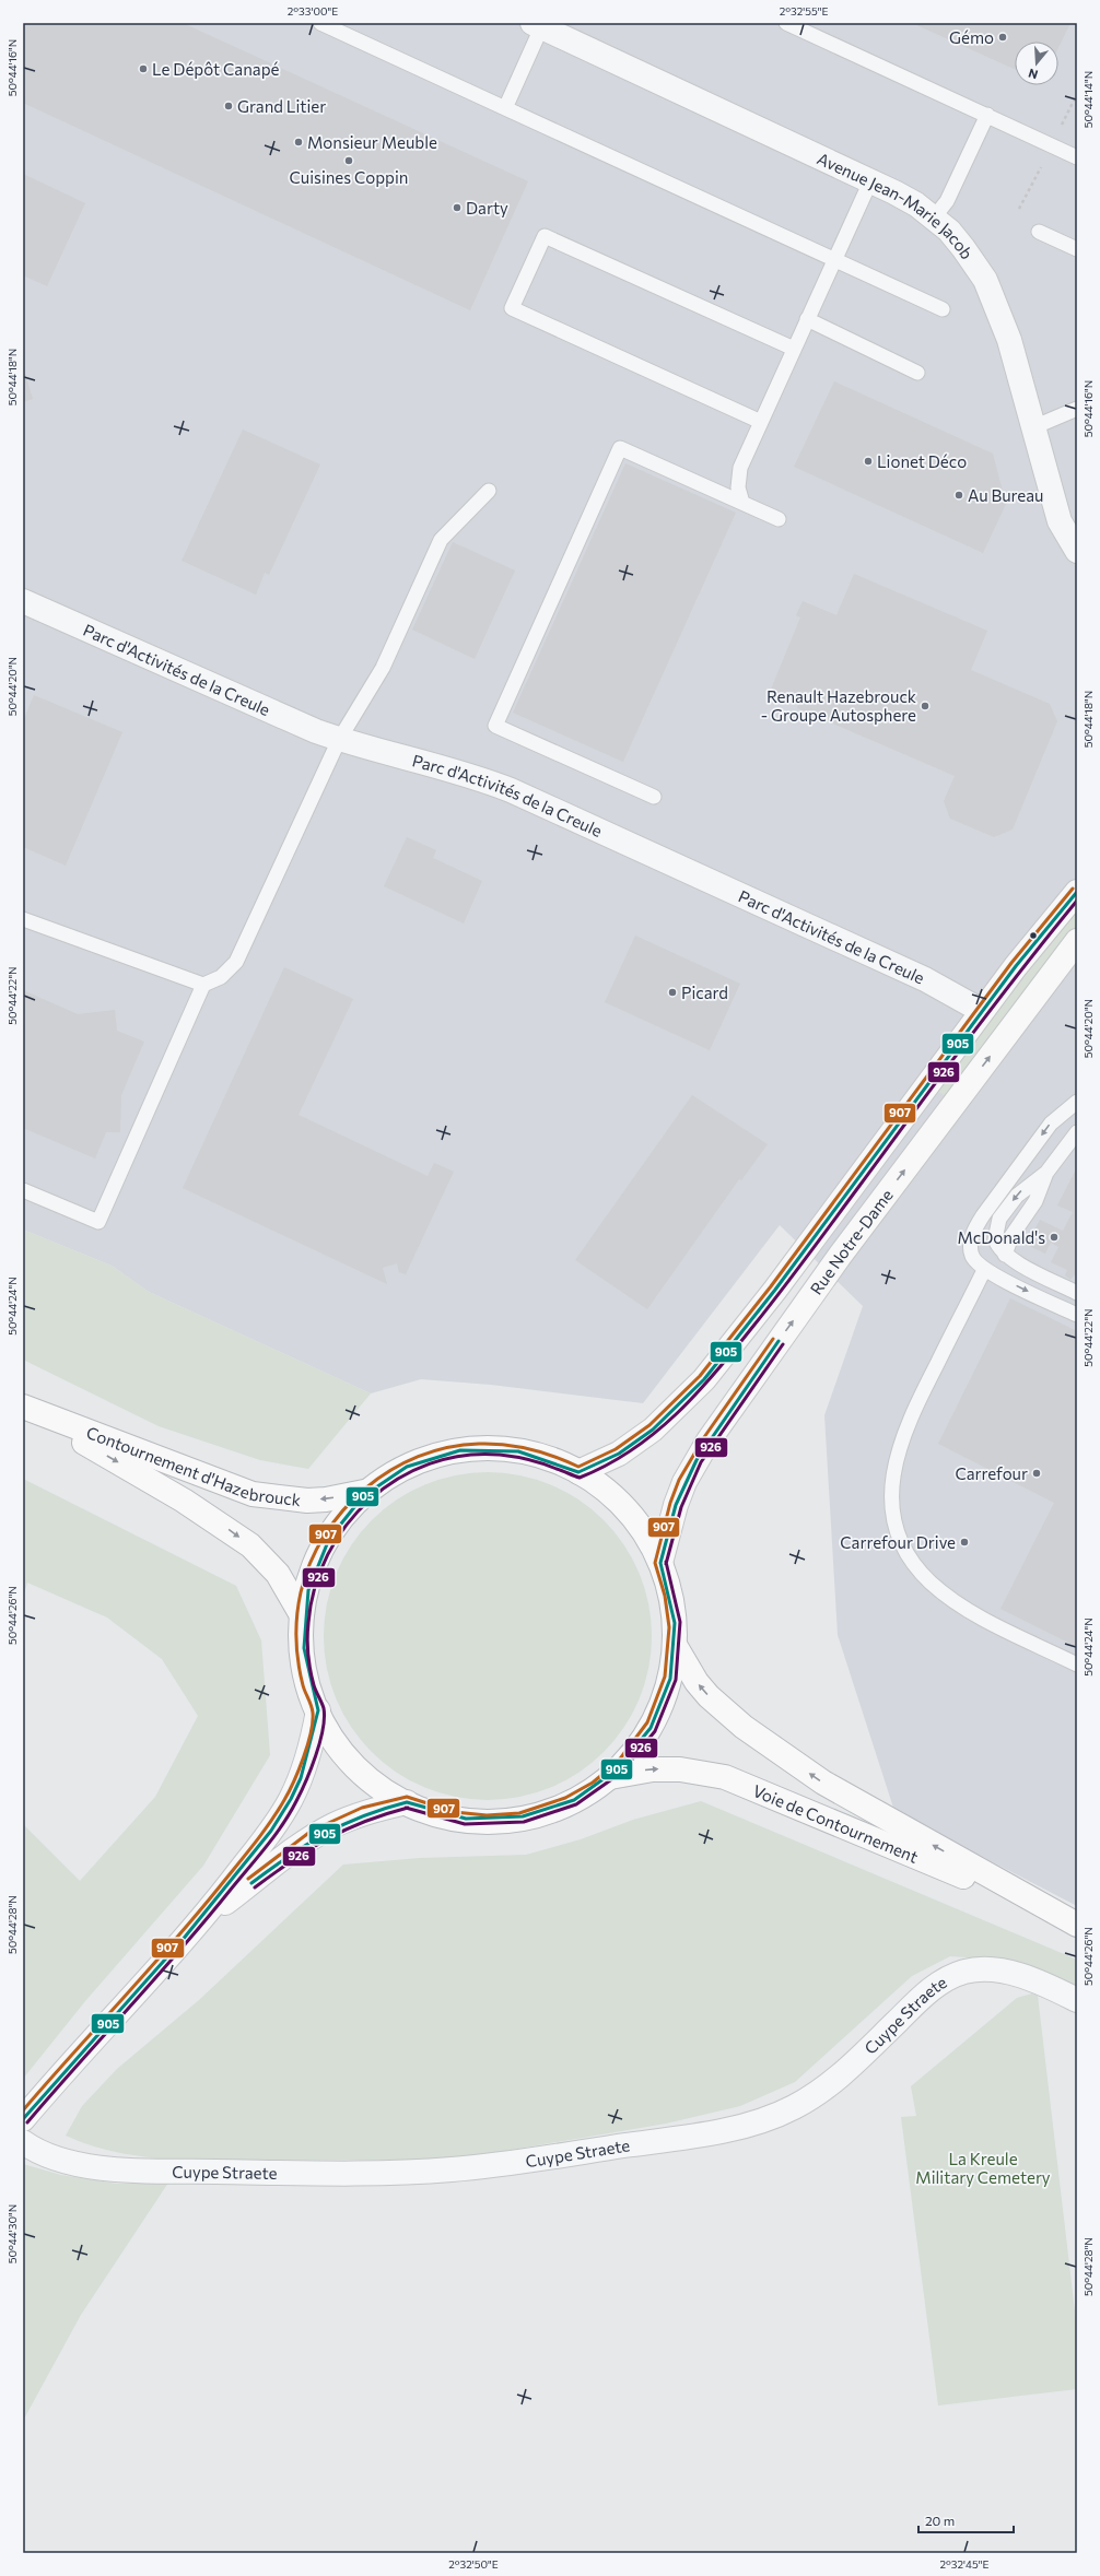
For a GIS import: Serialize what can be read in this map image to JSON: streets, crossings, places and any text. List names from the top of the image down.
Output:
{
  "streets": {
    "main road": ["Rue Notre-Dame", "Contournement d'Hazebrouck", "Voie de Contournement"],
    "street": ["Avenue Jean-Marie Jacob", "Parc d'Activités de la Creule", "Cuype Straete"]
  },
  "crossings": [
    ["Parc d'Activités de la Creule", "Rue Notre-Dame"]
  ],
  "parks": ["La Kreule Military Cemetery"],
  "places": [
    "Gémo",
    "Le Dépôt Canapé",
    "Grand Litier",
    "Monsieur Meuble",
    "Cuisines Coppin",
    "Darty",
    "Lionet Déco",
    "Au Bureau",
    "Renault Hazebrouck - Groupe Autosphere",
    "Picard",
    "McDonald's",
    "Carrefour",
    "Carrefour Drive"
  ],
  "lines": ["transit line 907", "transit line 905", "transit line 926"],
  "scale_bar": "20 m",
  "north": "bottom",
  "coordinates": [
    "2°33'00\"E",
    "2°32'55\"E",
    "50°44'16\"N",
    "50°44'14\"N",
    "50°44'18\"N",
    "50°44'20\"N",
    "50°44'22\"N",
    "50°44'24\"N",
    "50°44'26\"N",
    "50°44'28\"N",
    "50°44'30\"N",
    "2°32'50\"E",
    "2°32'45\"E"
  ]
}
